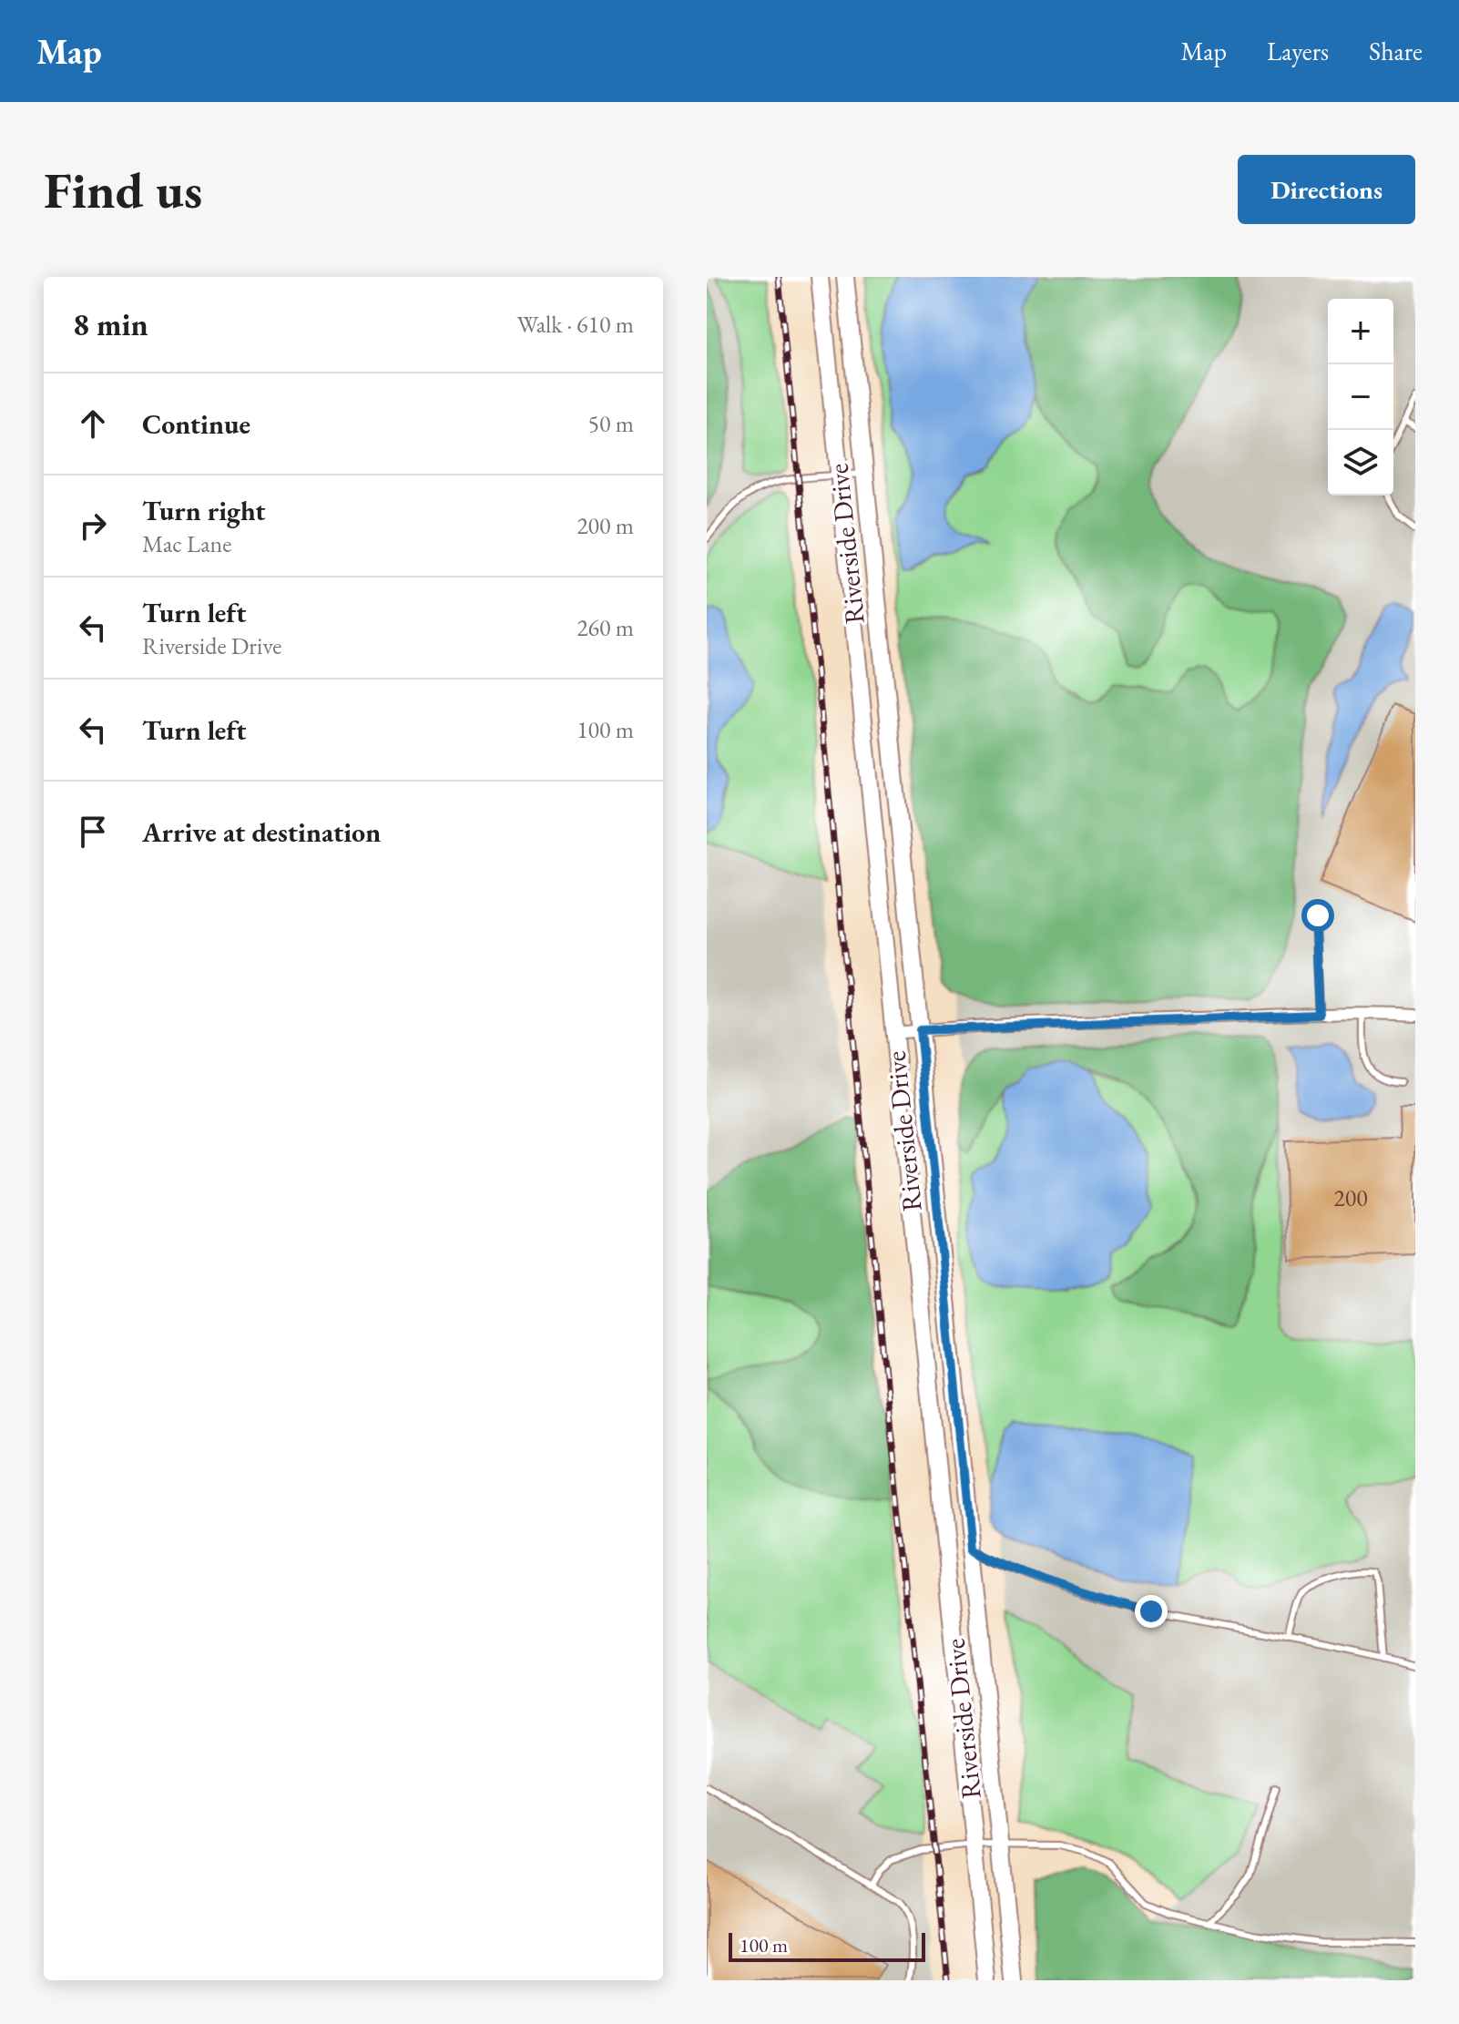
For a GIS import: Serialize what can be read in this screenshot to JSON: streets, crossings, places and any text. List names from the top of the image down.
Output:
{
  "streets": {
    "main road": ["Riverside Drive"]
  },
  "house_numbers": ["200"],
  "scale_bar": "100 m",
  "page": {
    "header": "Map",
    "nav": ["Map", "Layers", "Share"],
    "buttons": "Directions",
    "title": "Find us",
    "heading": ["8 min", "Walk · 610 m"],
    "map_buttons": ["+", "−"],
    "list": [
      ["Continue", "50 m"],
      ["Turn right", "Mac Lane", "200 m"],
      ["Turn left", "Riverside Drive", "260 m"],
      ["Turn left", "100 m"],
      "Arrive at destination"
    ],
    "scale": "100 m"
  }
}
